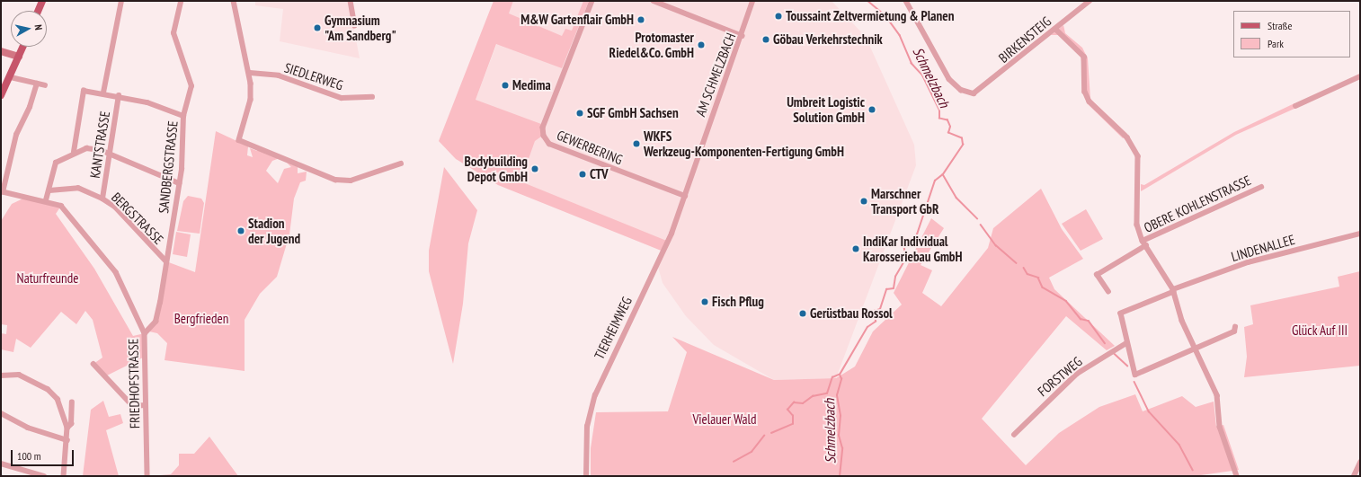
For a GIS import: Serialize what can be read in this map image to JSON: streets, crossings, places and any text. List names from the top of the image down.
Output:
{
  "streets": {
    "street": [
      "BIRKENSTEIG",
      "AM SCHMELZBACH",
      "SIEDLERWEG",
      "KANTSTRASSE",
      "GEWERBERING",
      "SANDBERGSTRASSE",
      "OBERE KOHLENSTRASSE",
      "BERGSTRASSE",
      "LINDENALLEE",
      "TIERHEIMWEG",
      "FORSTWEG",
      "FRIEDHOFSTRASSE"
    ]
  },
  "crossings": [
    ["BIRKENSTEIG", "OBERE KOHLENSTRASSE"],
    ["AM SCHMELZBACH", "GEWERBERING"],
    ["AM SCHMELZBACH", "TIERHEIMWEG"],
    ["KANTSTRASSE", "BERGSTRASSE"],
    ["GEWERBERING", "TIERHEIMWEG"],
    ["SANDBERGSTRASSE", "BERGSTRASSE"],
    ["SANDBERGSTRASSE", "FRIEDHOFSTRASSE"],
    ["OBERE KOHLENSTRASSE", "LINDENALLEE"]
  ],
  "water": ["Schmelzbach"],
  "parks": [
    "Naturfreunde",
    "Bergfrieden",
    "Glück Auf III",
    "Vielauer Wald"
  ],
  "places": [
    "Toussaint Zeltvermietung & Planen",
    "M&W Gartenflair GmbH",
    "Gymnasium \"Am Sandberg\"",
    "Göbau Verkehrstechnik",
    "Protomaster Riedel&Co. GmbH",
    "Medima",
    "Umbreit Logistic Solution GmbH",
    "SGF GmbH Sachsen",
    "WKFS Werkzeug-Komponenten-Fertigung GmbH",
    "Bodybuilding Depot GmbH",
    "CTV",
    "Marschner Transport GbR",
    "Stadion der Jugend",
    "IndiKar Individual Karosseriebau GmbH",
    "Fisch Pflug",
    "Gerüstbau Rossol"
  ],
  "legend": ["Straße", "Park"],
  "scale_bar": "100 m",
  "north": "right"
}
